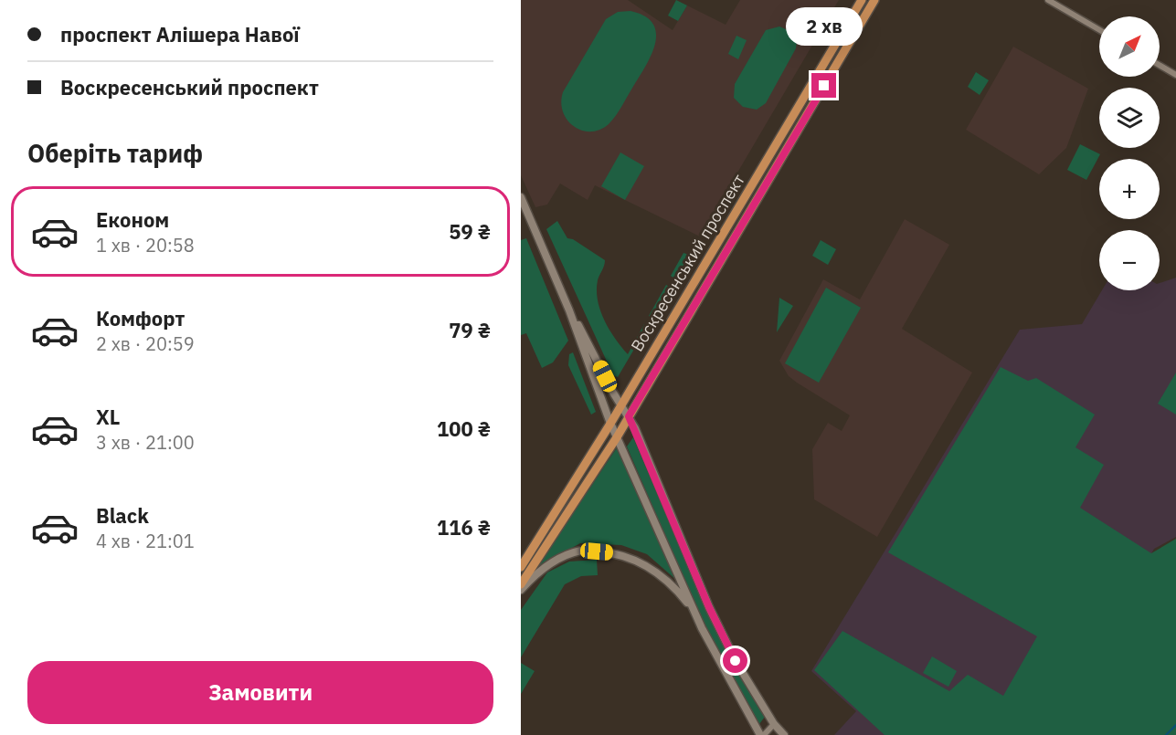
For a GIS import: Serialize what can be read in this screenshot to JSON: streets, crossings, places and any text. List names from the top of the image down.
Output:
{
  "streets": {
    "main road": ["Воскресенський проспект"]
  },
  "north": "top right",
  "page": {
    "banner": ["проспект Алішера Навої", "Воскресенський проспект"],
    "bubble": "2 хв",
    "map_buttons": ["+", "−"],
    "heading": "Оберіть тариф",
    "list": [
      {
        "name": "Економ",
        "note": "1 хв · 20:58",
        "value": "59 ₴"
      },
      {
        "name": "Комфорт",
        "note": "2 хв · 20:59",
        "value": "79 ₴"
      },
      {
        "name": "XL",
        "note": "3 хв · 21:00",
        "value": "100 ₴"
      },
      {
        "name": "Black",
        "note": "4 хв · 21:01",
        "value": "116 ₴"
      }
    ],
    "buttons": "Замовити"
  }
}
